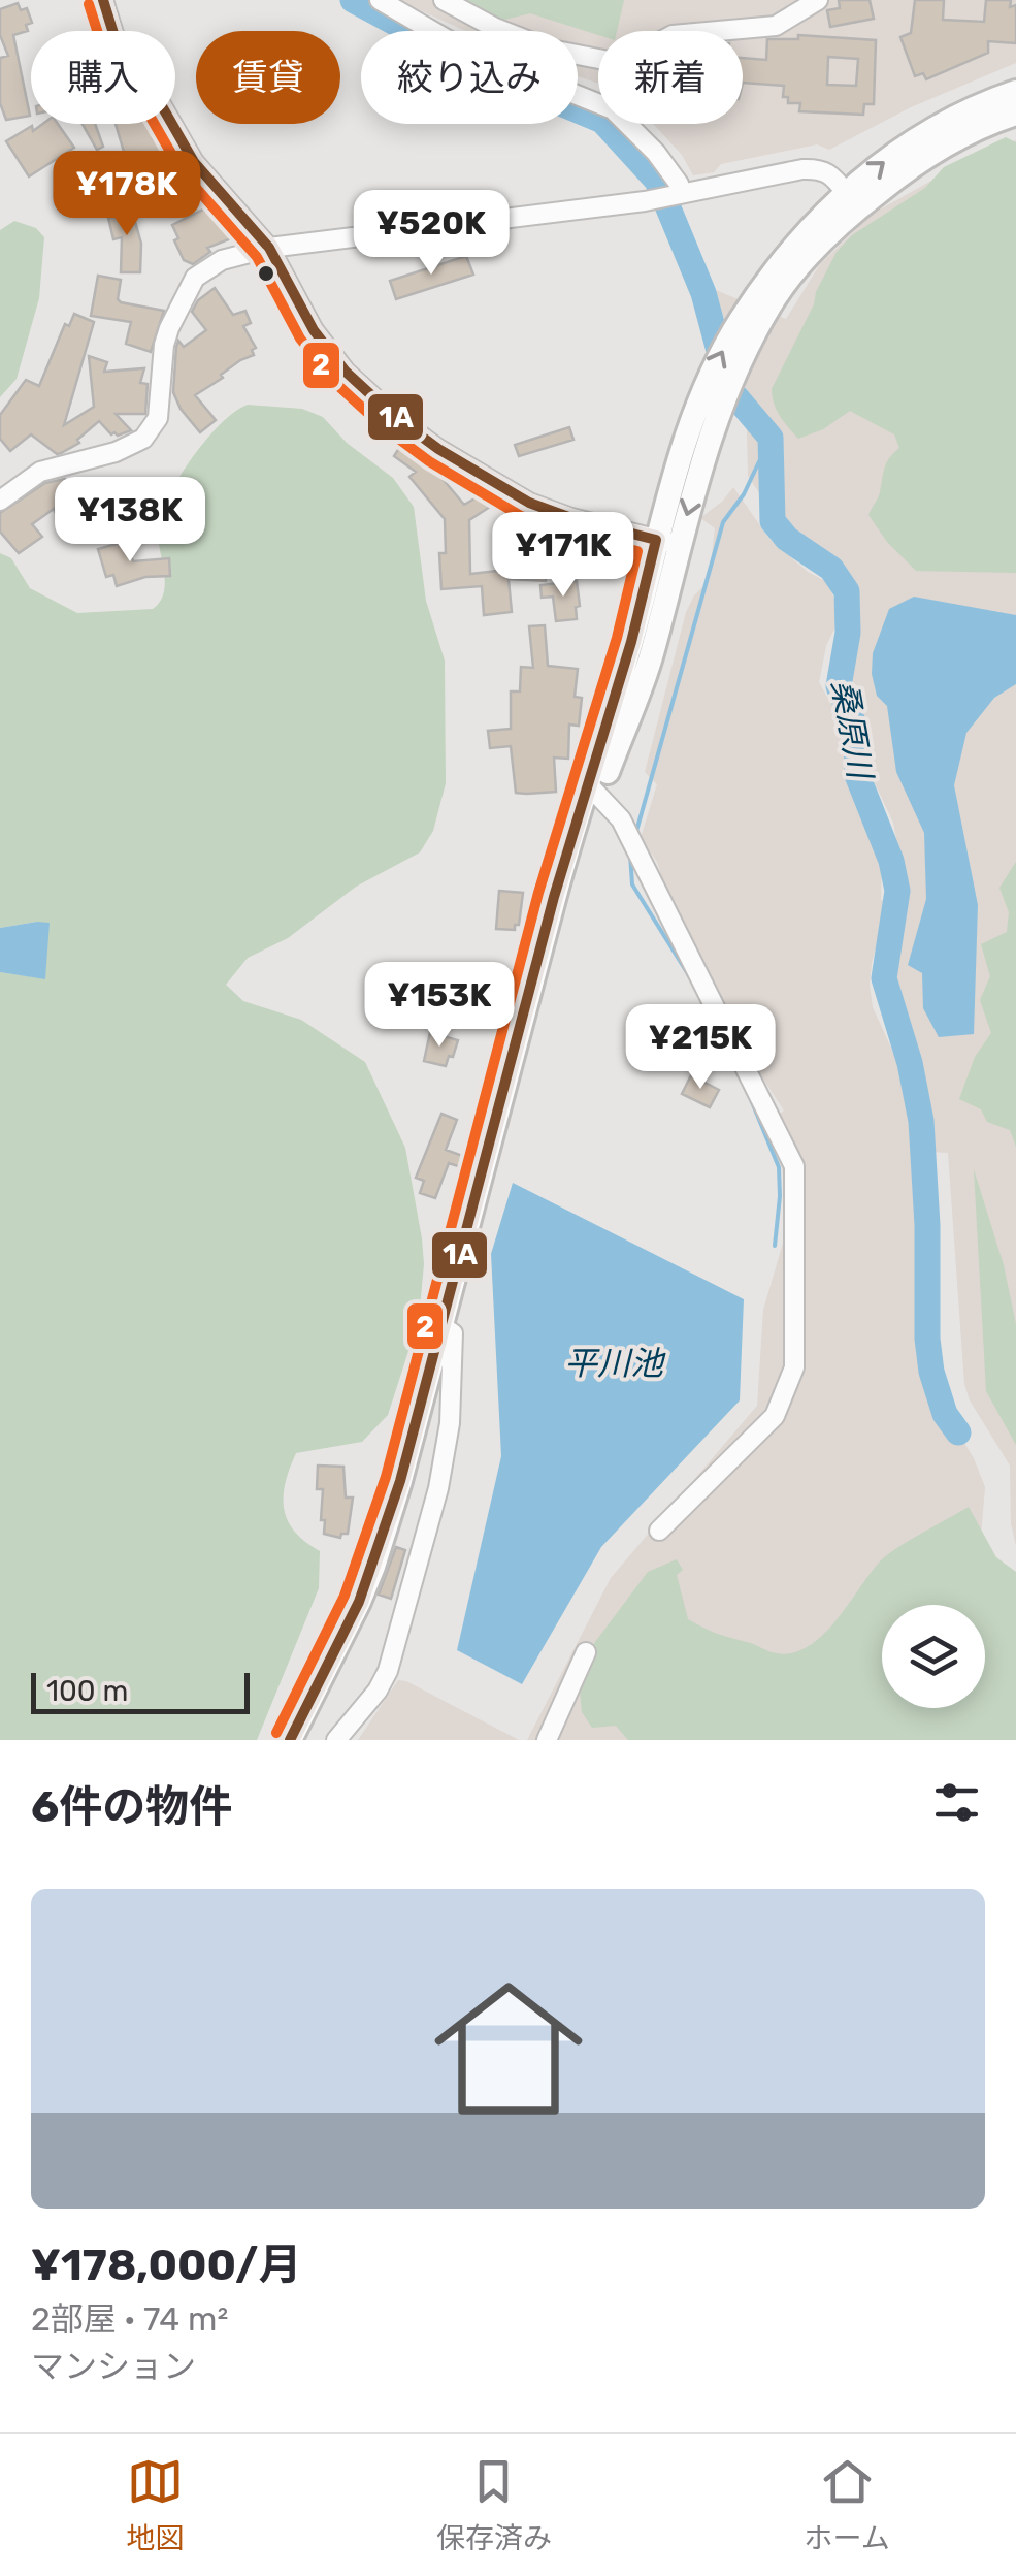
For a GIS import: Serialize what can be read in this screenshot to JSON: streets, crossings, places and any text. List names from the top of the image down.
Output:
{
  "water": ["桑原川", "平川池"],
  "lines": ["transit line 1A", "transit line 2"],
  "scale_bar": "100 m",
  "page": {
    "chip": [
      "購入",
      "賃貸",
      "絞り込み",
      "新着"
    ],
    "price": [
      "¥178K",
      "¥520K",
      "¥138K",
      "¥171K",
      "¥153K",
      "¥215K"
    ],
    "scale": "100 m",
    "heading": "6件の物件",
    "list": [
      {
        "name": "¥178,000/月",
        "note": "2部屋 · 74 m² · マンション"
      }
    ],
    "tabs": ["地図", "保存済み", "ホーム"]
  }
}
